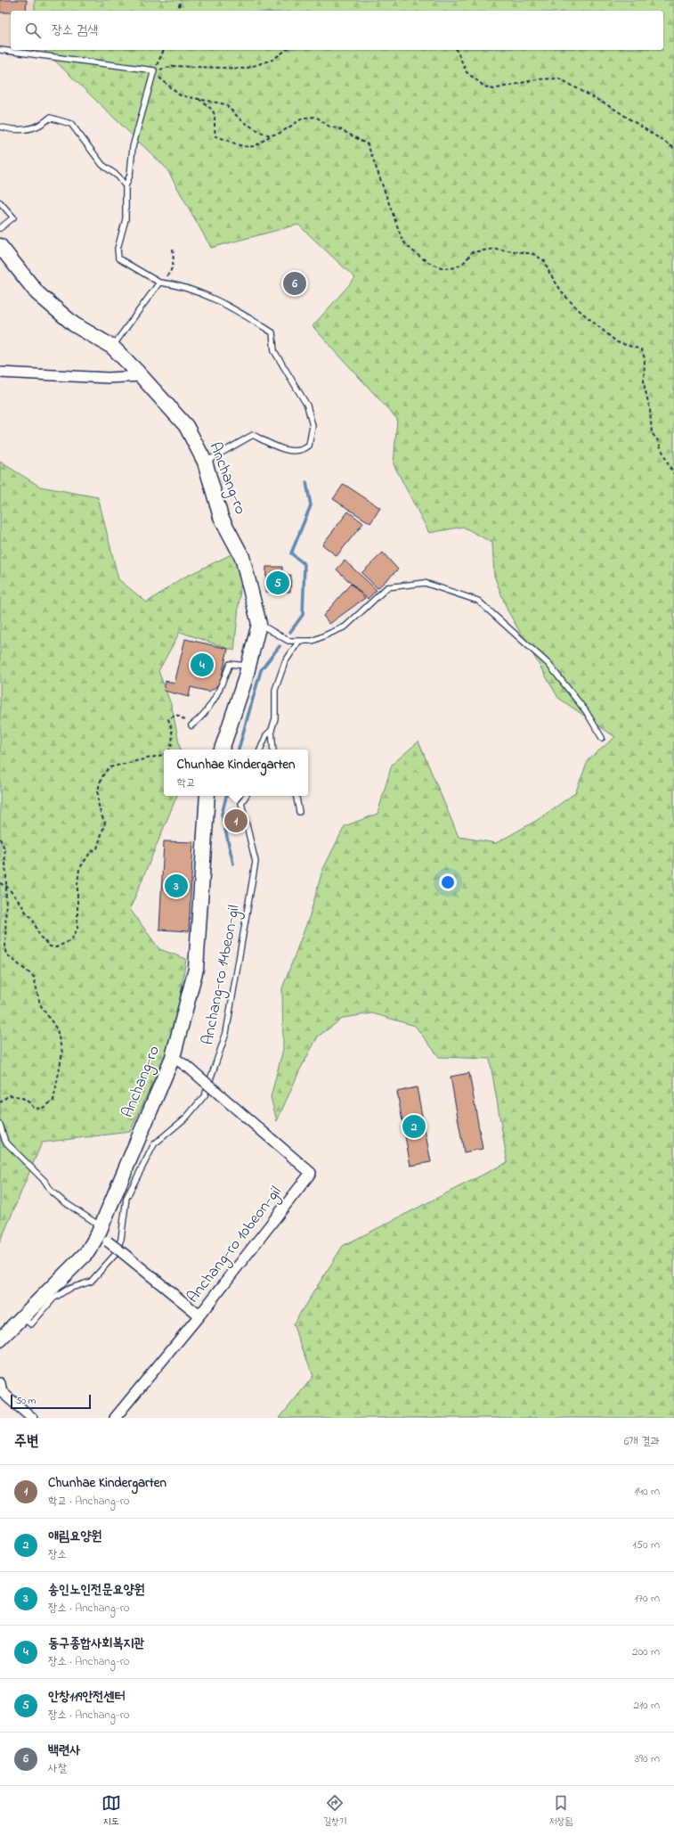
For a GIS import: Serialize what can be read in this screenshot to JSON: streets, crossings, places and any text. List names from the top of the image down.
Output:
{
  "streets": {
    "street": ["Anchang-ro", "Anchang-ro 10beon-gil"],
    "lane": ["Anchang-ro 14beon-gil"]
  },
  "crossings": [
    ["Anchang-ro", "Anchang-ro 14beon-gil"],
    ["Anchang-ro", "Anchang-ro 10beon-gil"]
  ],
  "scale_bar": "50 m",
  "page": {
    "search": "장소 검색",
    "pins": [
      "6",
      "5",
      "4",
      "1",
      "3",
      "2"
    ],
    "popup": ["Chunhae Kindergarten", "학교"],
    "scale": "50 m",
    "heading": ["주변", "6개 결과"],
    "list": [
      {
        "mark": "1",
        "name": "Chunhae Kindergarten",
        "note": "학교 · Anchang-ro",
        "value": "140 m"
      },
      {
        "mark": "2",
        "name": "애림요양원",
        "note": "장소",
        "value": "150 m"
      },
      {
        "mark": "3",
        "name": "송인노인전문요양원",
        "note": "장소 · Anchang-ro",
        "value": "170 m"
      },
      {
        "mark": "4",
        "name": "동구종합사회복지관",
        "note": "장소 · Anchang-ro",
        "value": "200 m"
      },
      {
        "mark": "5",
        "name": "안창119안전센터",
        "note": "장소 · Anchang-ro",
        "value": "210 m"
      },
      {
        "mark": "6",
        "name": "백련사",
        "note": "사찰",
        "value": "390 m"
      }
    ],
    "nav": ["지도", "길찾기", "저장됨"]
  }
}
